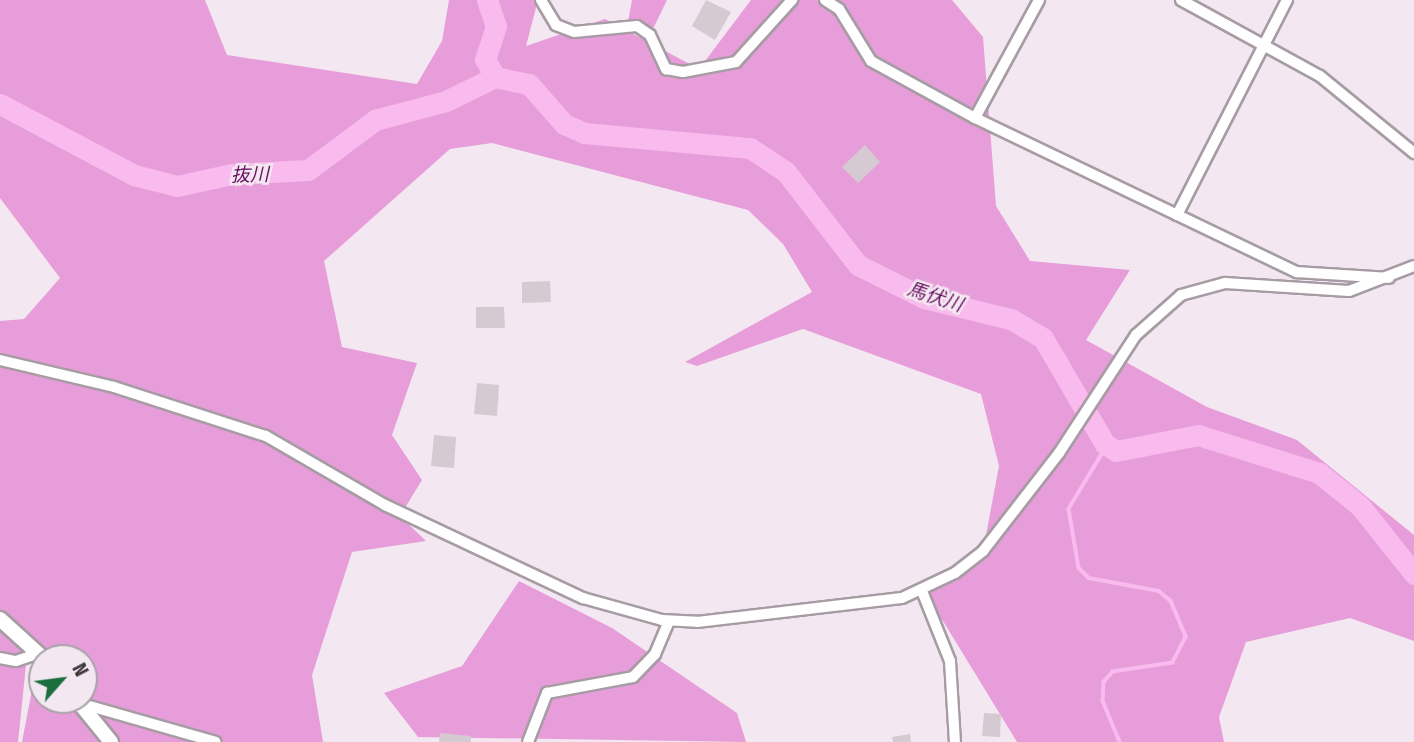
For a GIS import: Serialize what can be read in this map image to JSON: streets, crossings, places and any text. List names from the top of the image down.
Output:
{
  "water": ["抜川", "馬伏川"],
  "north": "top right"
}
